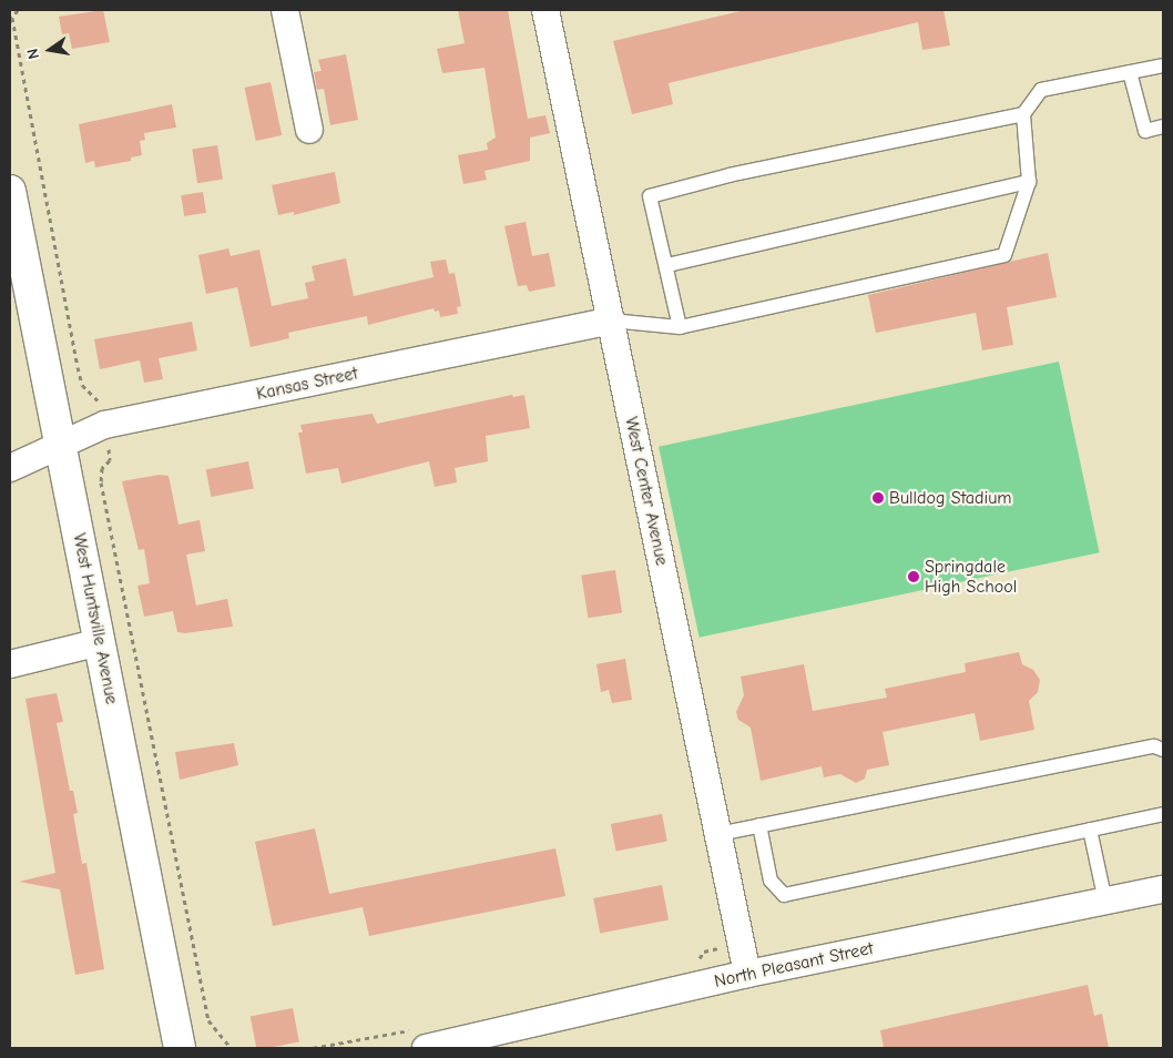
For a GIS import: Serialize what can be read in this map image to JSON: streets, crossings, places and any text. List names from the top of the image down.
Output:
{
  "streets": {
    "main road": ["West Huntsville Avenue"],
    "street": ["Kansas Street", "West Center Avenue", "North Pleasant Street"]
  },
  "crossings": [
    ["Kansas Street", "West Center Avenue"],
    ["Kansas Street", "West Huntsville Avenue"],
    ["West Center Avenue", "North Pleasant Street"]
  ],
  "places": ["Bulldog Stadium", "Springdale High School"],
  "north": "left"
}
